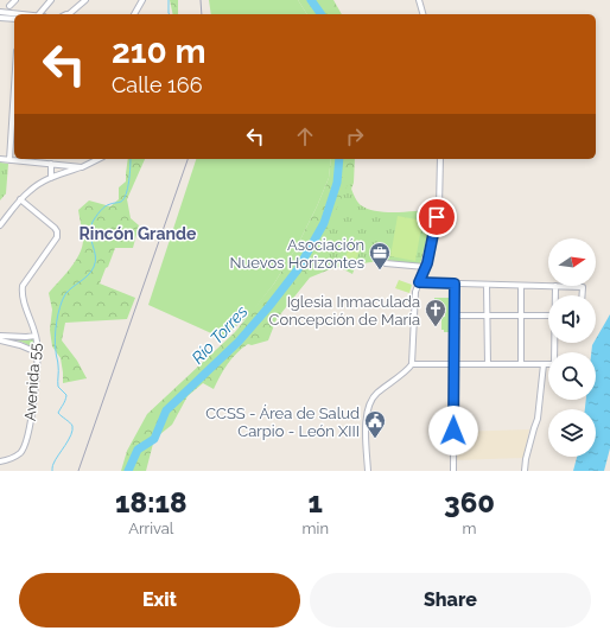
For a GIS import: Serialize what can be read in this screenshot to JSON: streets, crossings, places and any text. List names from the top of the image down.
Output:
{
  "streets": {
    "street": ["Avenida 55"]
  },
  "districts": ["Rincón Grande"],
  "water": ["Río Torres"],
  "places": {
    "office": ["Asociación Nuevos Horizontes"],
    "church": ["Iglesia Inmaculada Concepción de María"],
    "public building": ["CCSS - Área de Salud Carpio - León XIII"]
  },
  "north": "right",
  "page": {
    "turn": ["210 m", "Calle 166"],
    "eta": [
      "18:18",
      "Arrival",
      "1",
      "min",
      "360",
      "m"
    ],
    "buttons": ["Exit", "Share"]
  }
}
